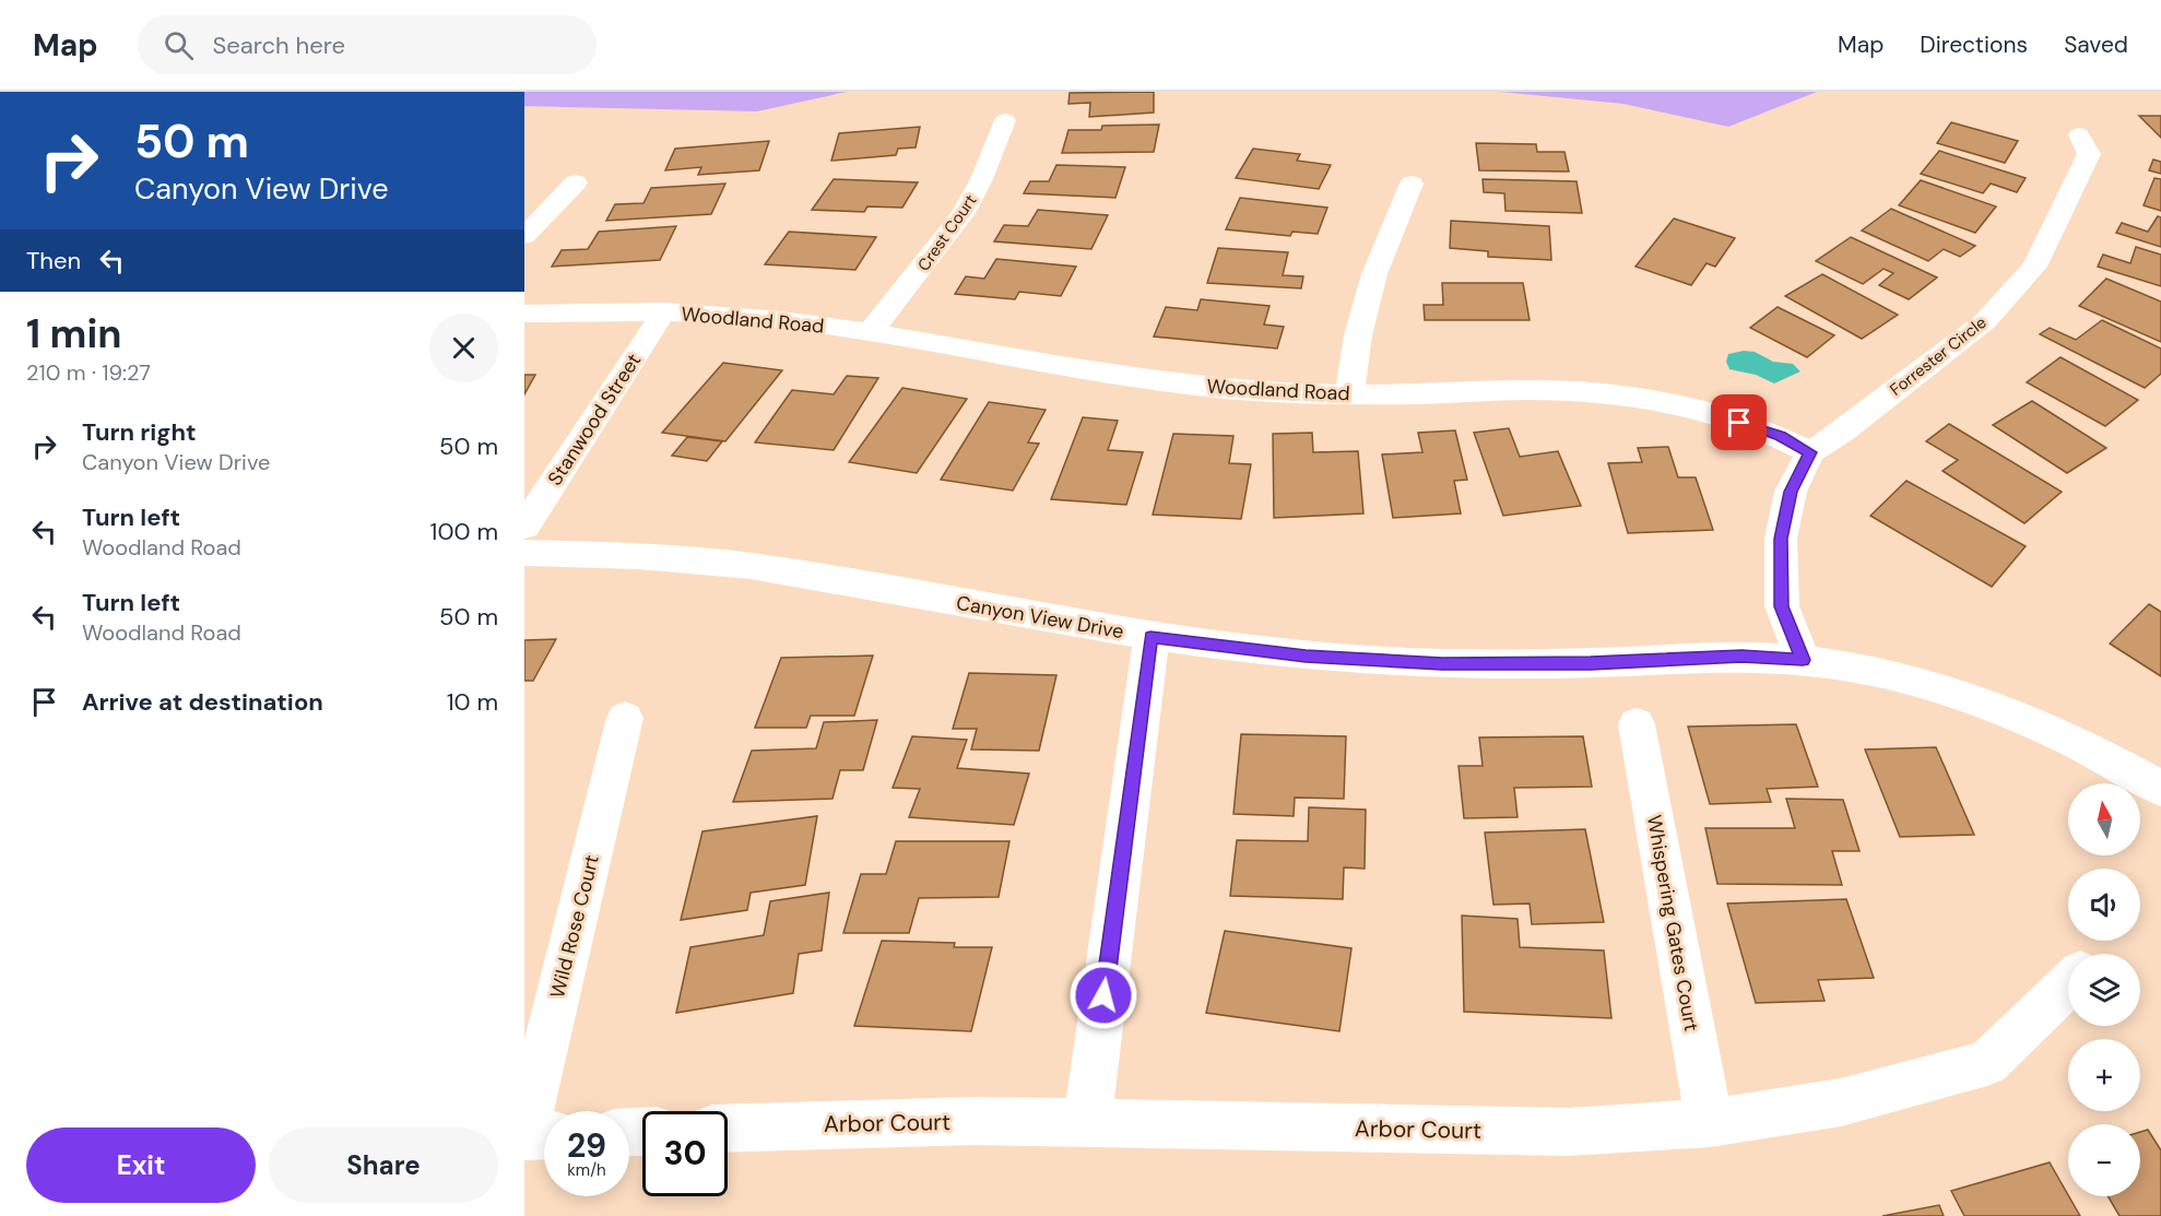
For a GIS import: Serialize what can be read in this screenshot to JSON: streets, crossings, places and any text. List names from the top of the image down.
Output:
{
  "streets": {
    "street": [
      "Crest Court",
      "Woodland Road",
      "Forrester Circle",
      "Stanwood Street",
      "Canyon View Drive",
      "Whispering Gates Court",
      "Wild Rose Court",
      "Arbor Court"
    ]
  },
  "crossings": [
    ["Crest Court", "Woodland Road"],
    ["Woodland Road", "Forrester Circle"],
    ["Woodland Road", "Stanwood Street"],
    ["Whispering Gates Court", "Arbor Court"]
  ],
  "north": "top",
  "page": {
    "header": "Map",
    "search": "Search here",
    "nav": ["Map", "Directions", "Saved"],
    "turn": ["50 m", "Canyon View Drive"],
    "then": "Then",
    "heading": ["1 min", "210 m · 19:27"],
    "list": [
      {
        "name": "Turn right",
        "note": "Canyon View Drive",
        "value": "50 m"
      },
      {
        "name": "Turn left",
        "note": "Woodland Road",
        "value": "100 m"
      },
      {
        "name": "Turn left",
        "note": "Woodland Road",
        "value": "50 m"
      },
      {
        "name": "Arrive at destination",
        "value": "10 m"
      }
    ],
    "map_buttons": ["+", "−"],
    "speed": "29 km/h",
    "limit": "30",
    "buttons": ["Exit", "Share"]
  }
}
